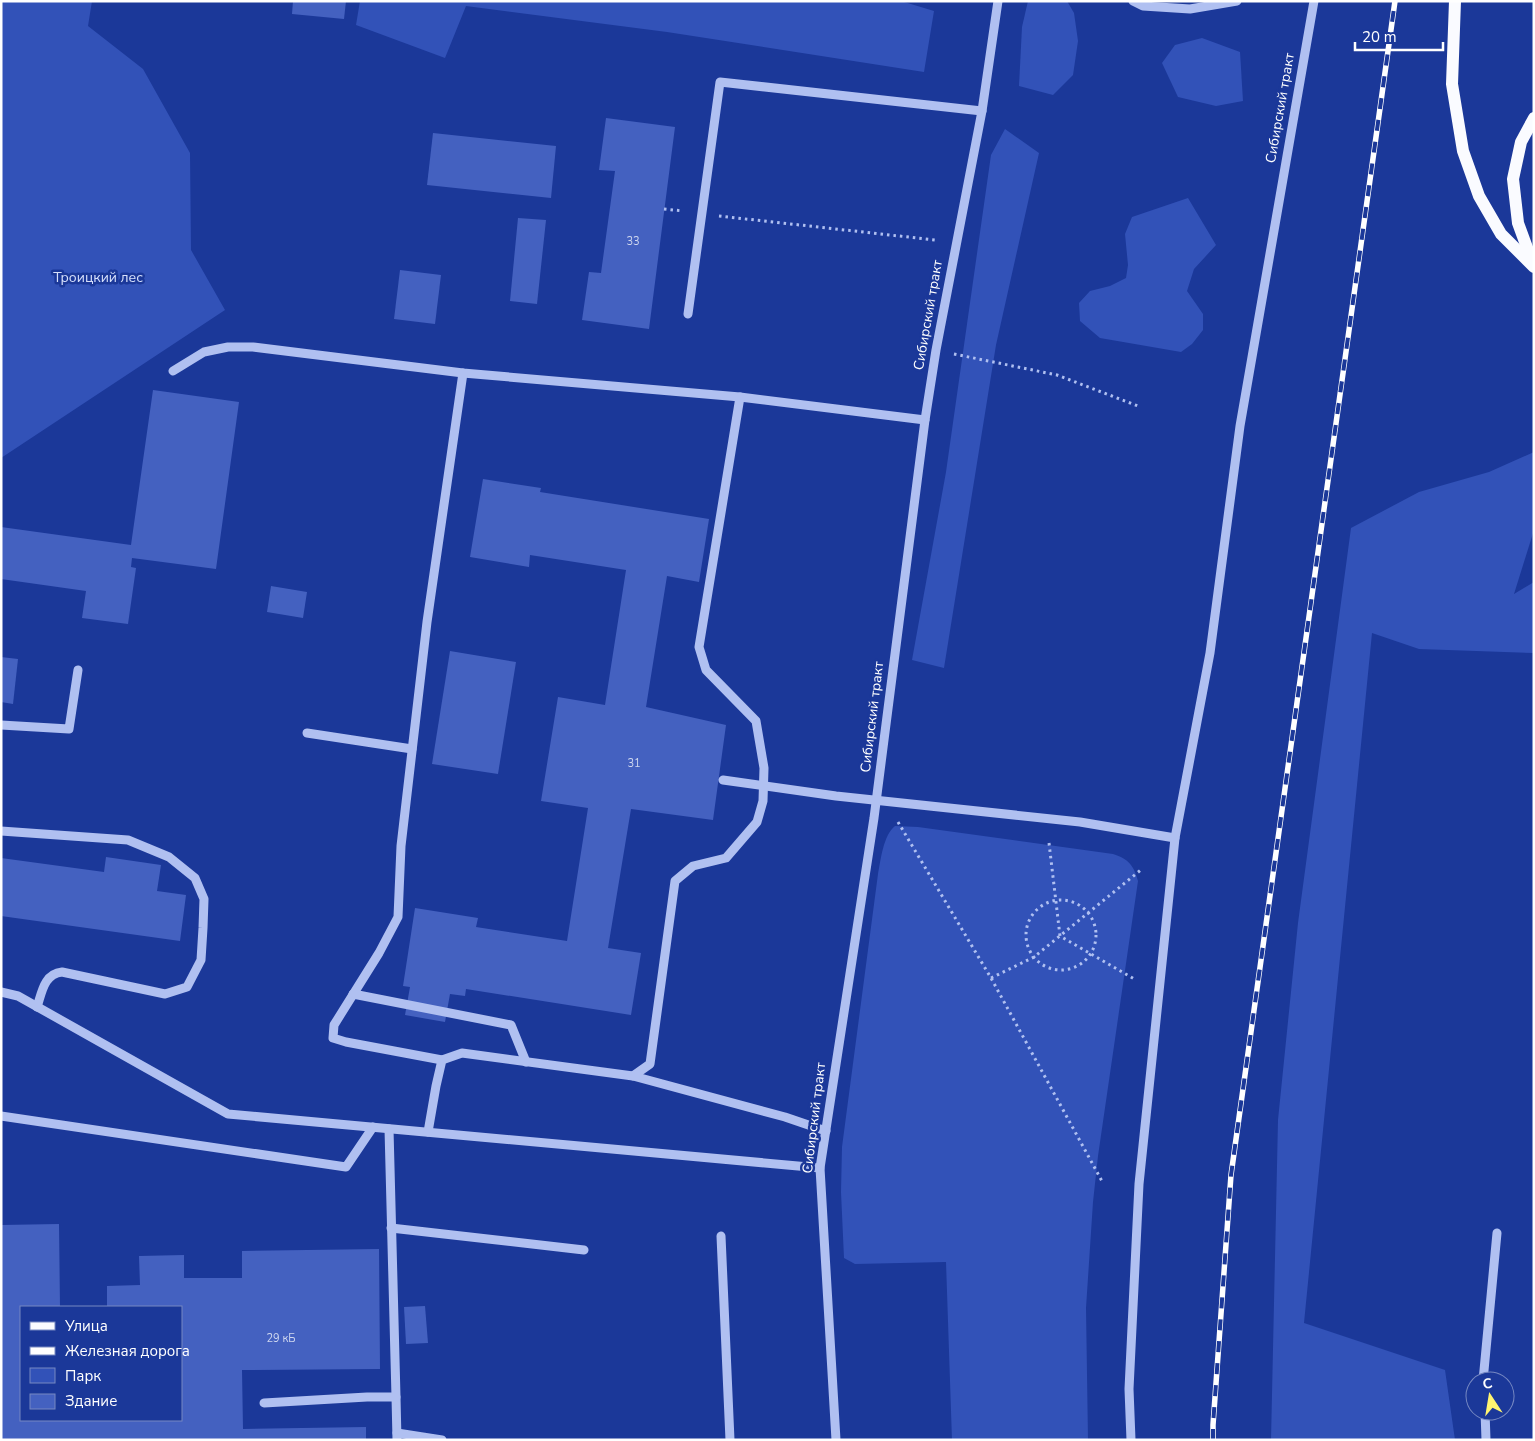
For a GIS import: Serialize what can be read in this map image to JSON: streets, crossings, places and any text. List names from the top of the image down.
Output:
{
  "streets": {
    "street": ["Сибирский тракт"]
  },
  "parks": ["Троицкий лес"],
  "house_numbers": ["33", "31", "29 кБ"],
  "legend": [
    "Улица",
    "Железная дорога",
    "Парк",
    "Здание"
  ],
  "scale_bar": "20 m",
  "north": "top"
}
